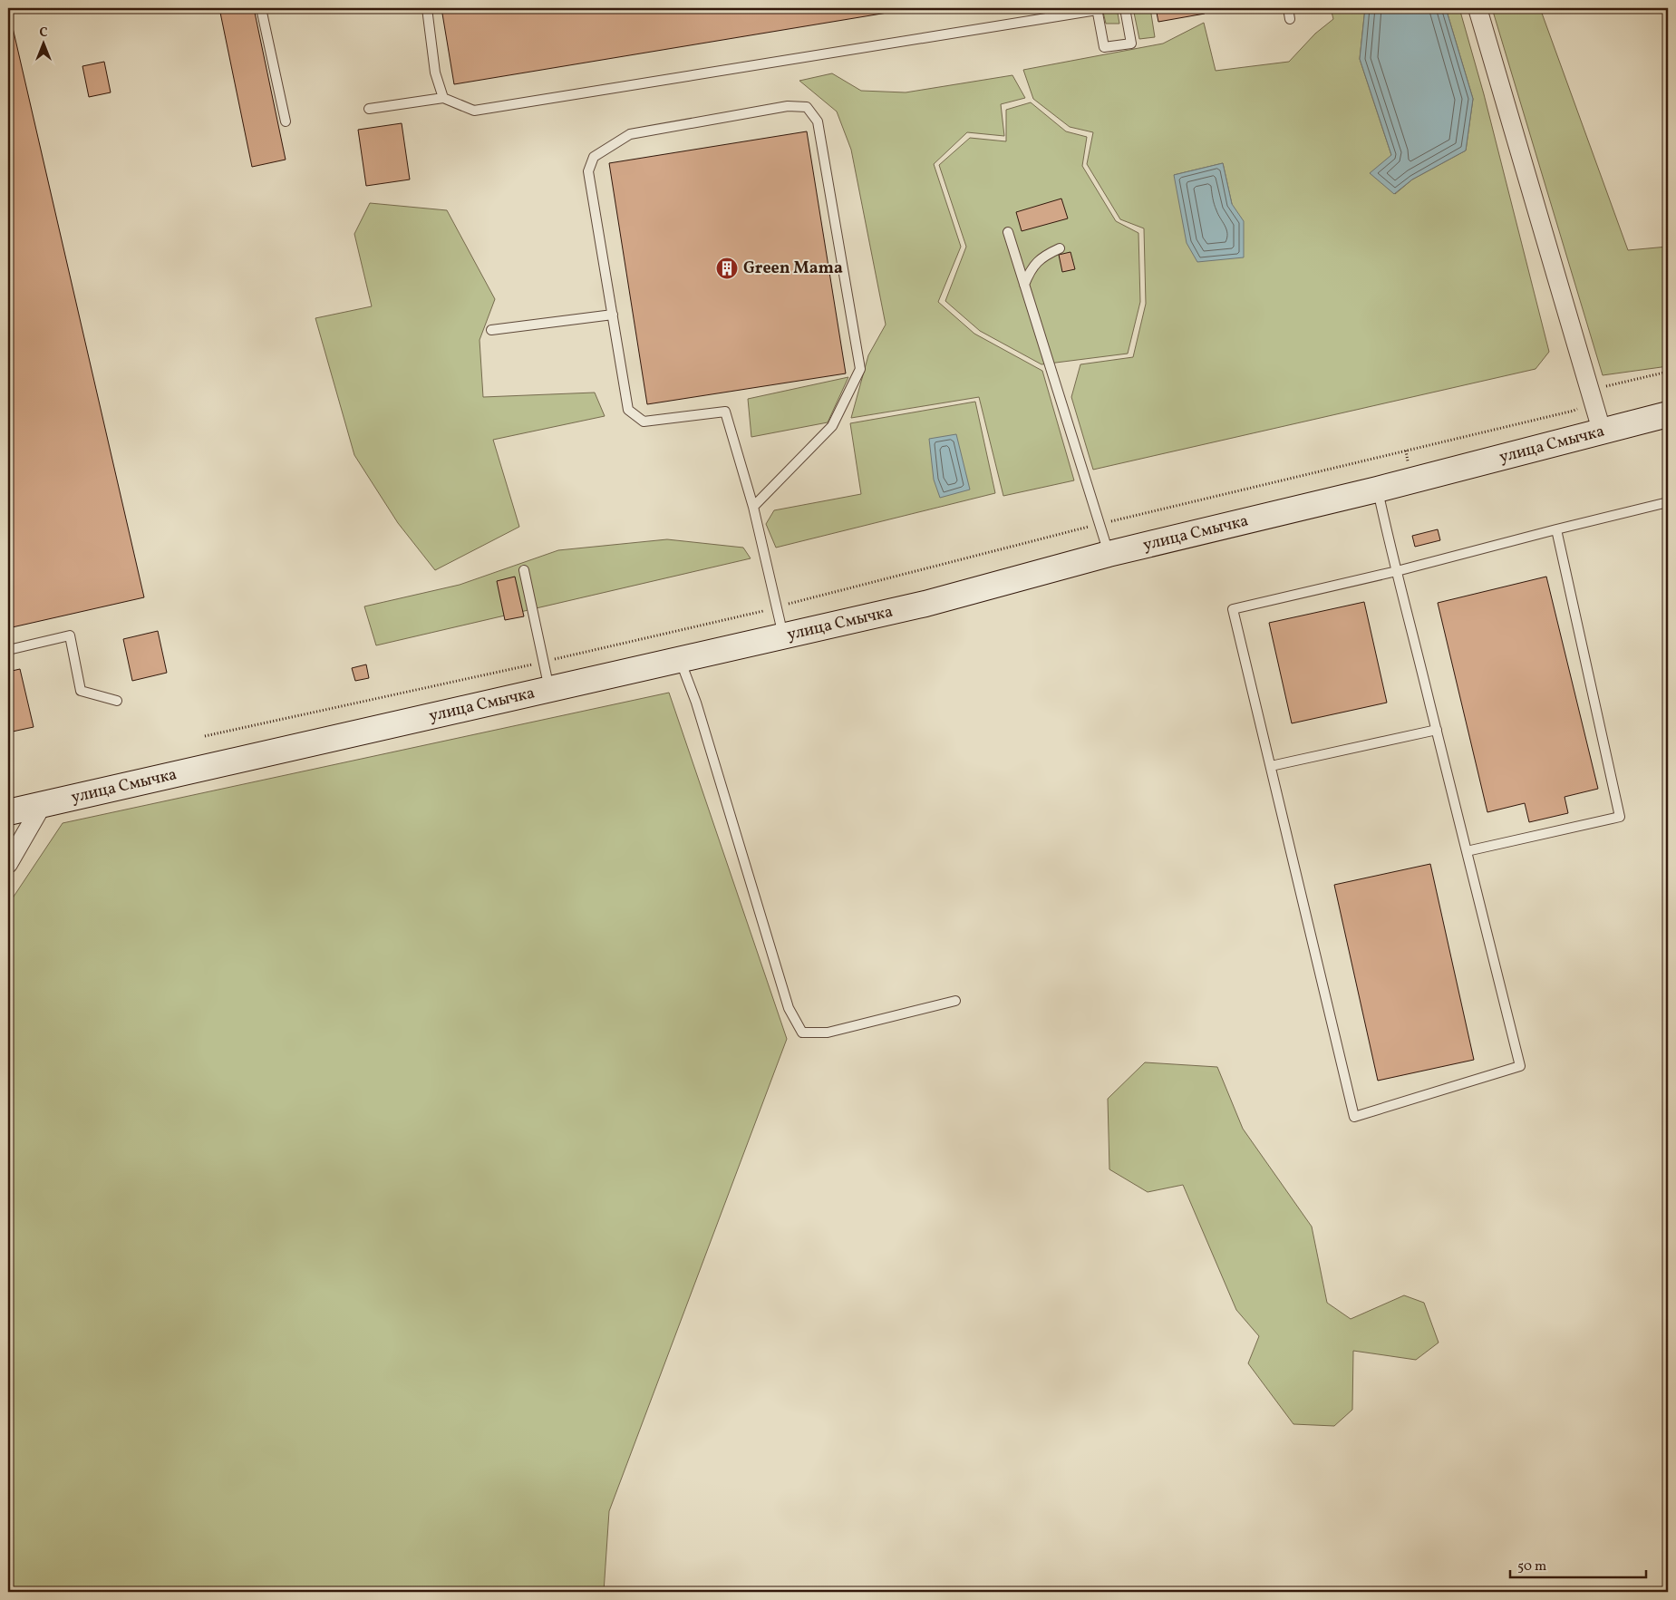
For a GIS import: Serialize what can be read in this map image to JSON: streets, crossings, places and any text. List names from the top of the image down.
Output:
{
  "streets": {
    "street": ["улица Смычка"]
  },
  "places": {
    "building": ["Green Mama"]
  },
  "scale_bar": "50 m",
  "north": "top"
}
